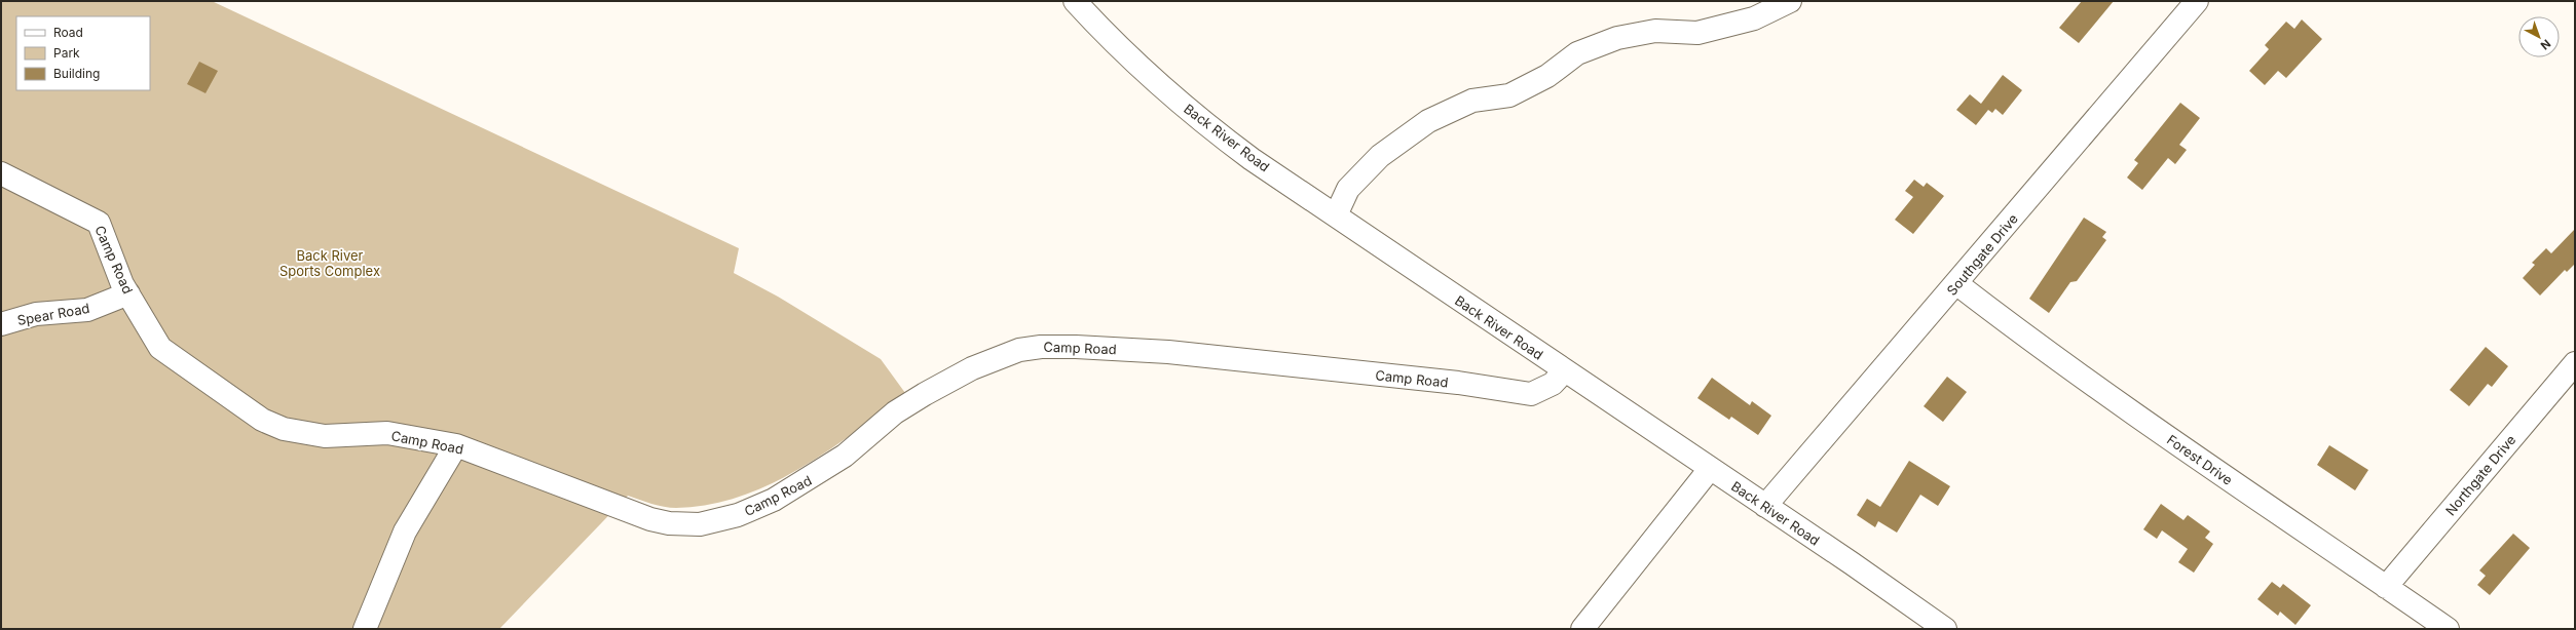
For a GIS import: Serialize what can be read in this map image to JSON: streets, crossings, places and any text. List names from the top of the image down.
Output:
{
  "streets": {
    "street": [
      "Back River Road",
      "Southgate Drive",
      "Camp Road",
      "Spear Road",
      "Forest Drive",
      "Northgate Drive"
    ]
  },
  "crossings": [
    ["Back River Road", "Southgate Drive"],
    ["Back River Road", "Camp Road"],
    ["Southgate Drive", "Forest Drive"],
    ["Camp Road", "Spear Road"],
    ["Forest Drive", "Northgate Drive"]
  ],
  "parks": ["Back River Sports Complex"],
  "legend": ["Road", "Park", "Building"],
  "north": "bottom right"
}
